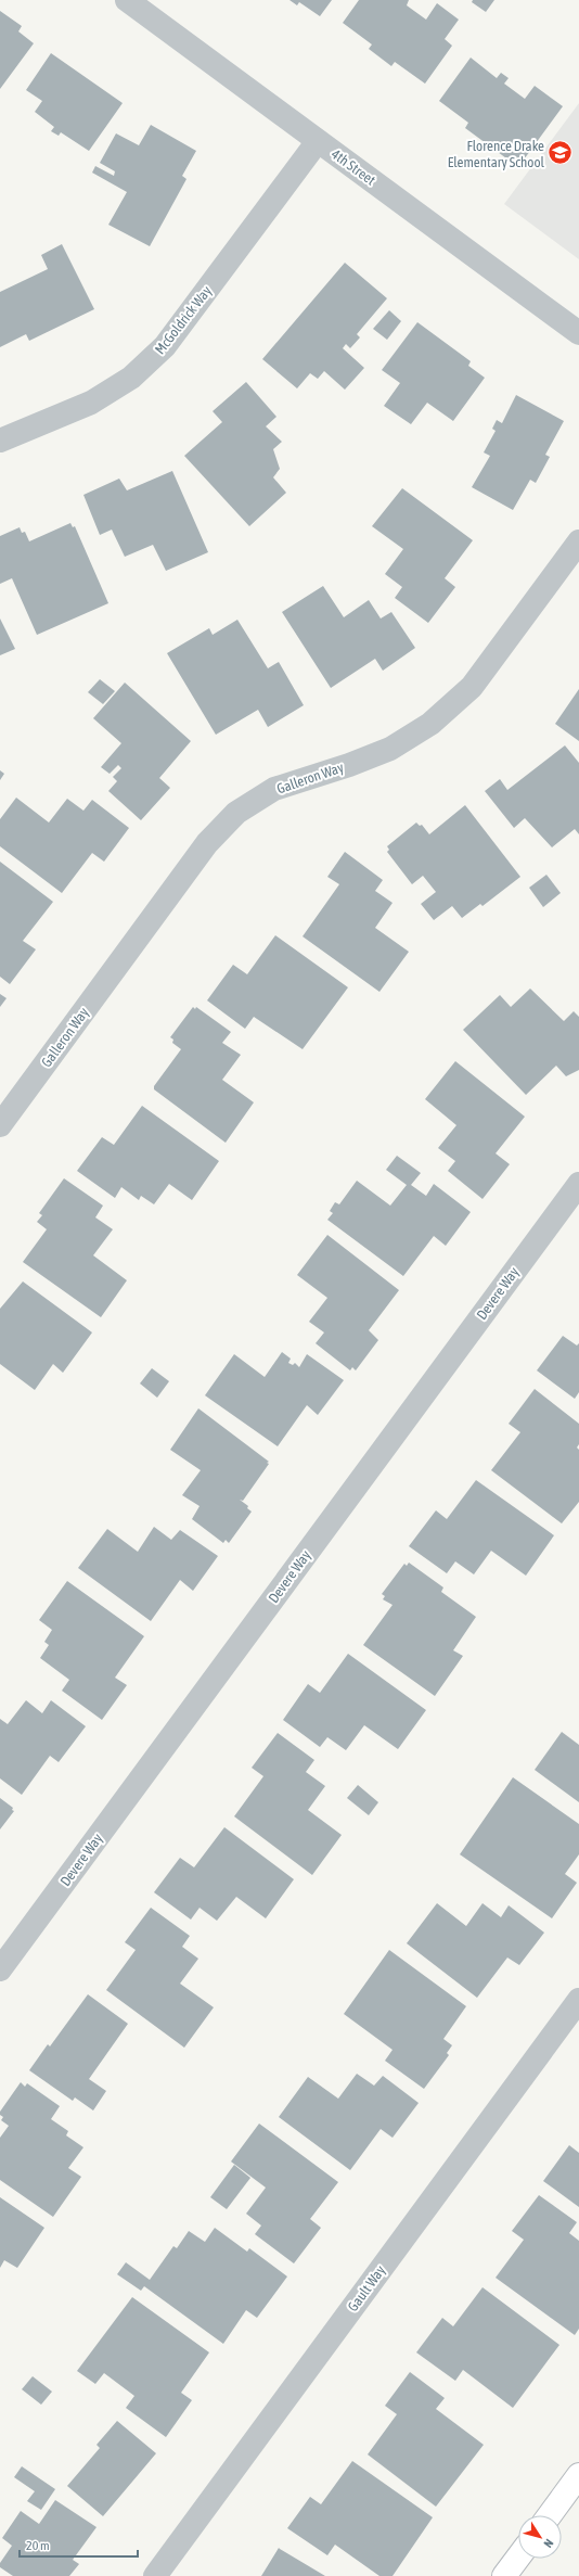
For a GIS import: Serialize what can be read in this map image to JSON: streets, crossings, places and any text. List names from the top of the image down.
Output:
{
  "streets": {
    "street": [
      "4th Street",
      "McGoldrick Way",
      "Galleron Way",
      "Devere Way",
      "Gault Way"
    ]
  },
  "crossings": [
    ["4th Street", "McGoldrick Way"]
  ],
  "places": {
    "school or university": ["Florence Drake Elementary School"]
  },
  "scale_bar": "20 m",
  "north": "bottom right"
}
